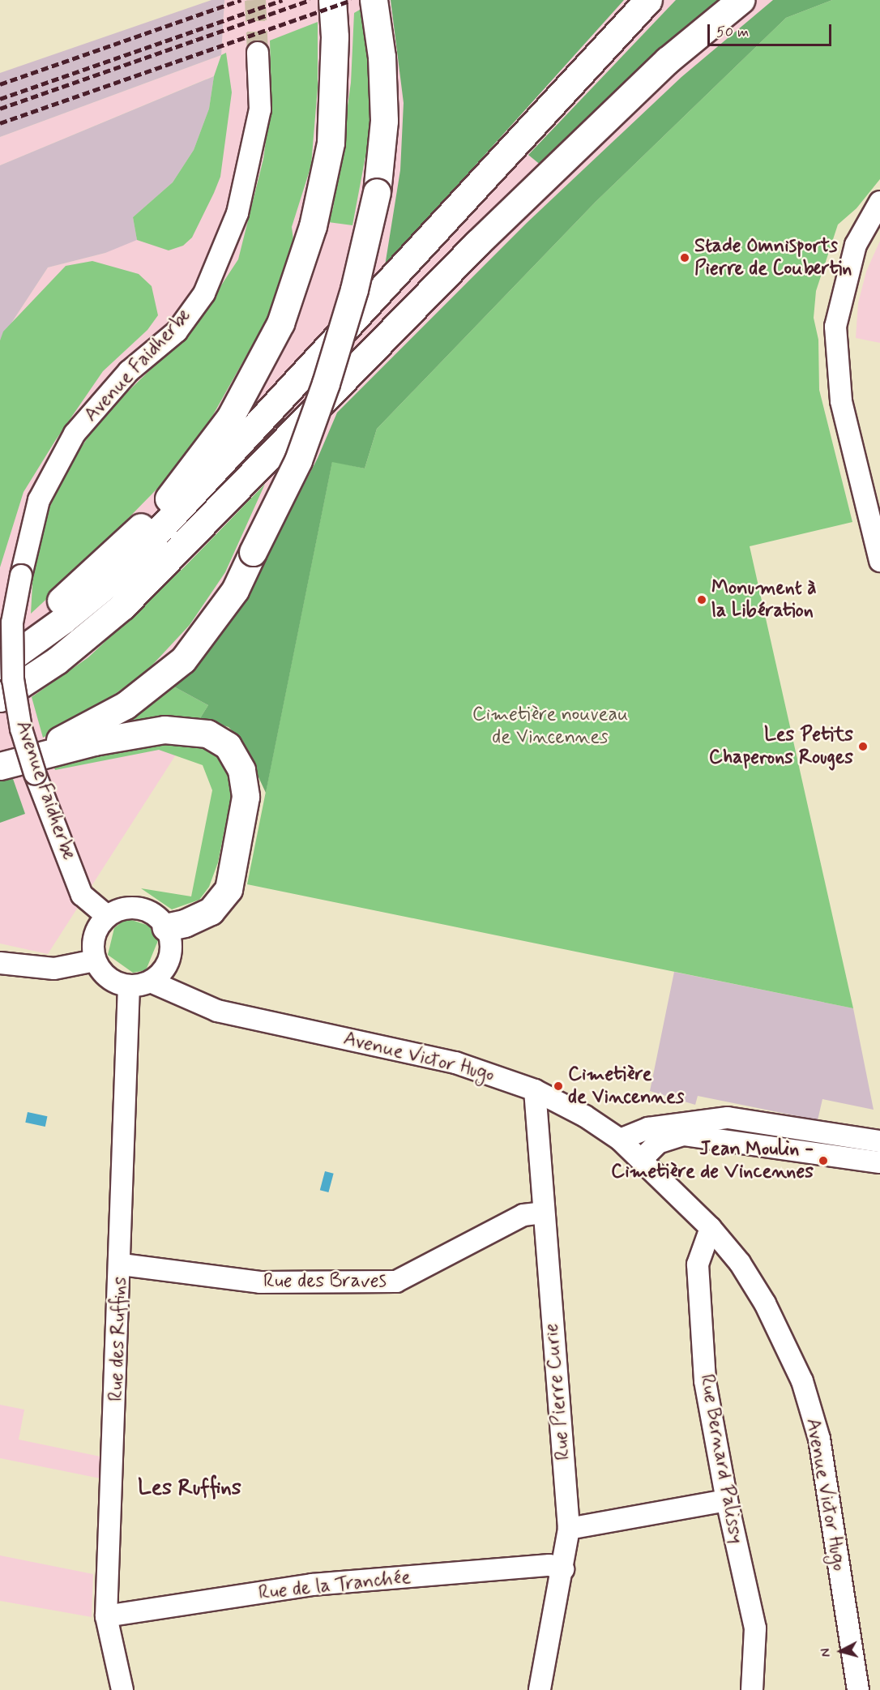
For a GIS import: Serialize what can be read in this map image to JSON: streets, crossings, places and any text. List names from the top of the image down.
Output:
{
  "streets": {
    "street": [
      "Avenue Faidherbe",
      "Avenue Victor Hugo",
      "Rue des Braves",
      "Rue des Ruffins",
      "Rue Pierre Curie",
      "Rue Bernard Palissy",
      "Rue de la Tranchée"
    ]
  },
  "crossings": [
    ["Avenue Faidherbe", "Avenue Victor Hugo"],
    ["Avenue Faidherbe", "Rue des Ruffins"],
    ["Avenue Victor Hugo", "Rue des Ruffins"],
    ["Avenue Victor Hugo", "Rue Pierre Curie"],
    ["Avenue Victor Hugo", "Rue Bernard Palissy"],
    ["Rue des Braves", "Rue des Ruffins"],
    ["Rue des Braves", "Rue Pierre Curie"],
    ["Rue des Ruffins", "Rue de la Tranchée"],
    ["Rue Pierre Curie", "Rue de la Tranchée"]
  ],
  "districts": ["Les Ruffins"],
  "parks": ["Cimetière nouveau de Vincennes"],
  "places": [
    "Stade Omnisports Pierre de Coubertin",
    "Monument à la Libération",
    "Les Petits Chaperons Rouges",
    "Cimetière de Vincennes",
    "Jean Moulin - Cimetière de Vincennes"
  ],
  "scale_bar": "50 m",
  "north": "left"
}
